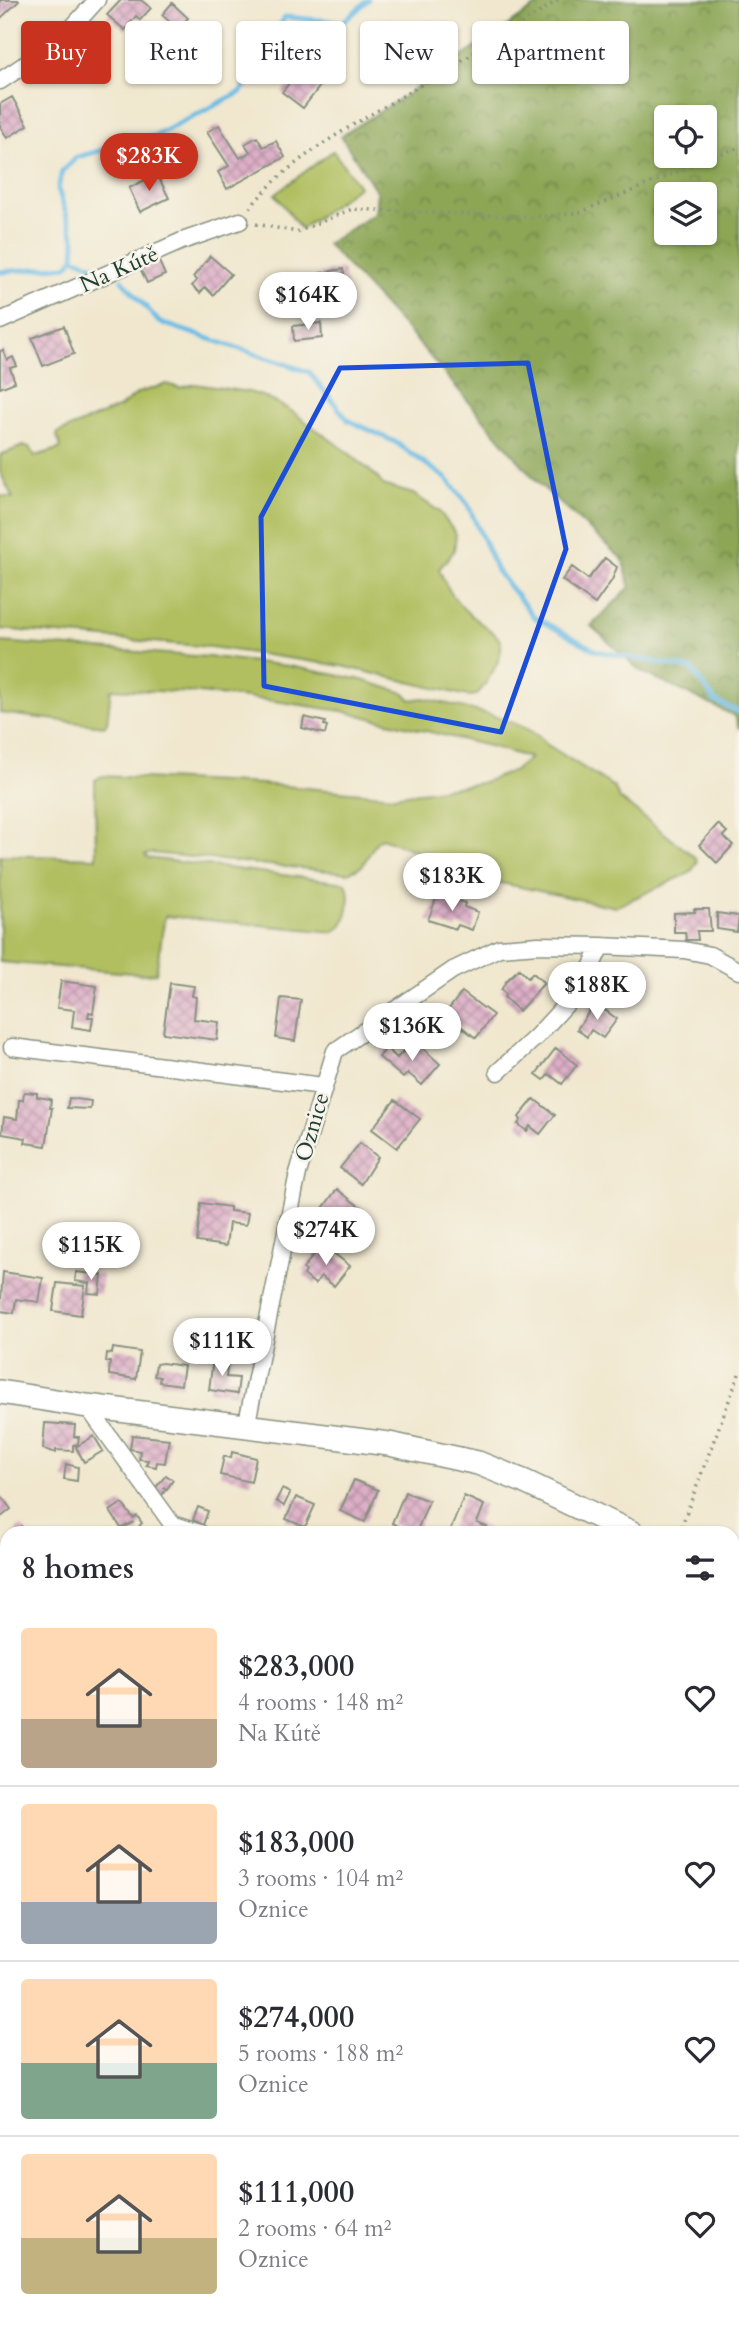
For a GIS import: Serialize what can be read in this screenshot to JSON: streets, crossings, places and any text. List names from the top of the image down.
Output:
{
  "streets": {
    "street": ["Na Kútě", "Oznice"]
  },
  "page": {
    "chip": [
      "Buy",
      "Rent",
      "Filters",
      "New",
      "Apartment"
    ],
    "price": [
      "$283K",
      "$164K",
      "$183K",
      "$188K",
      "$136K",
      "$274K",
      "$115K",
      "$111K"
    ],
    "heading": "8 homes",
    "list": [
      {
        "name": "$283,000",
        "note": "4 rooms · 148 m² · Na Kútě"
      },
      {
        "name": "$183,000",
        "note": "3 rooms · 104 m² · Oznice"
      },
      {
        "name": "$274,000",
        "note": "5 rooms · 188 m² · Oznice"
      },
      {
        "name": "$111,000",
        "note": "2 rooms · 64 m² · Oznice"
      }
    ]
  }
}
